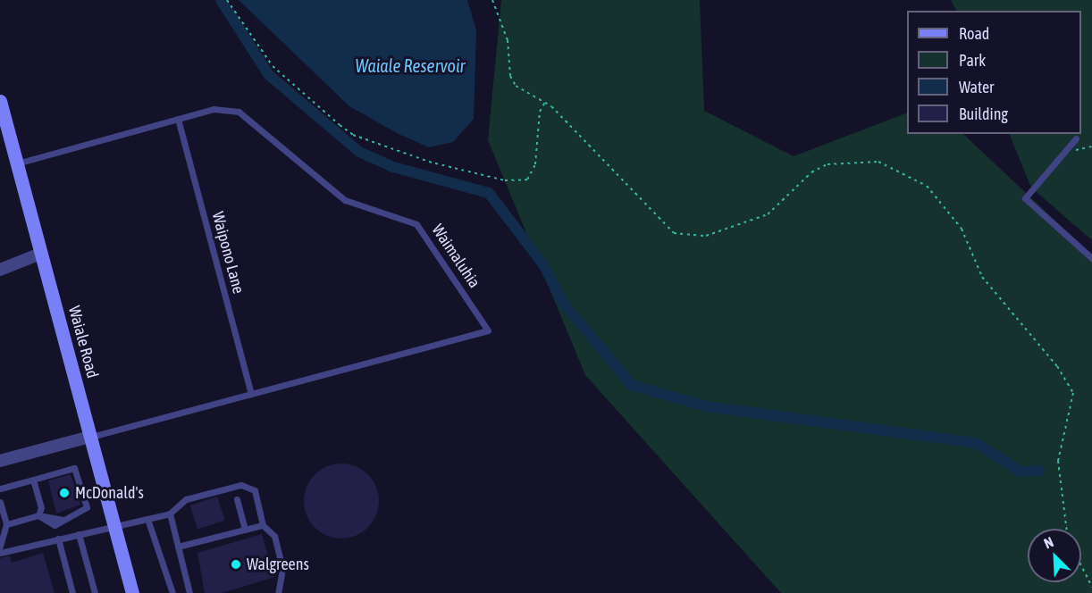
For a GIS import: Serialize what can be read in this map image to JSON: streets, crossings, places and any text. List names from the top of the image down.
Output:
{
  "streets": {
    "street": ["Waiale Road"],
    "lane": ["Waipono Lane", "Waimaluhia"]
  },
  "crossings": [
    ["Waipono Lane", "Waimaluhia"],
    ["Waimaluhia", "Waiale Road"]
  ],
  "water": ["Waiale Reservoir"],
  "places": ["McDonald's", "Walgreens"],
  "legend": [
    "Road",
    "Park",
    "Water",
    "Building"
  ],
  "north": "top left"
}
